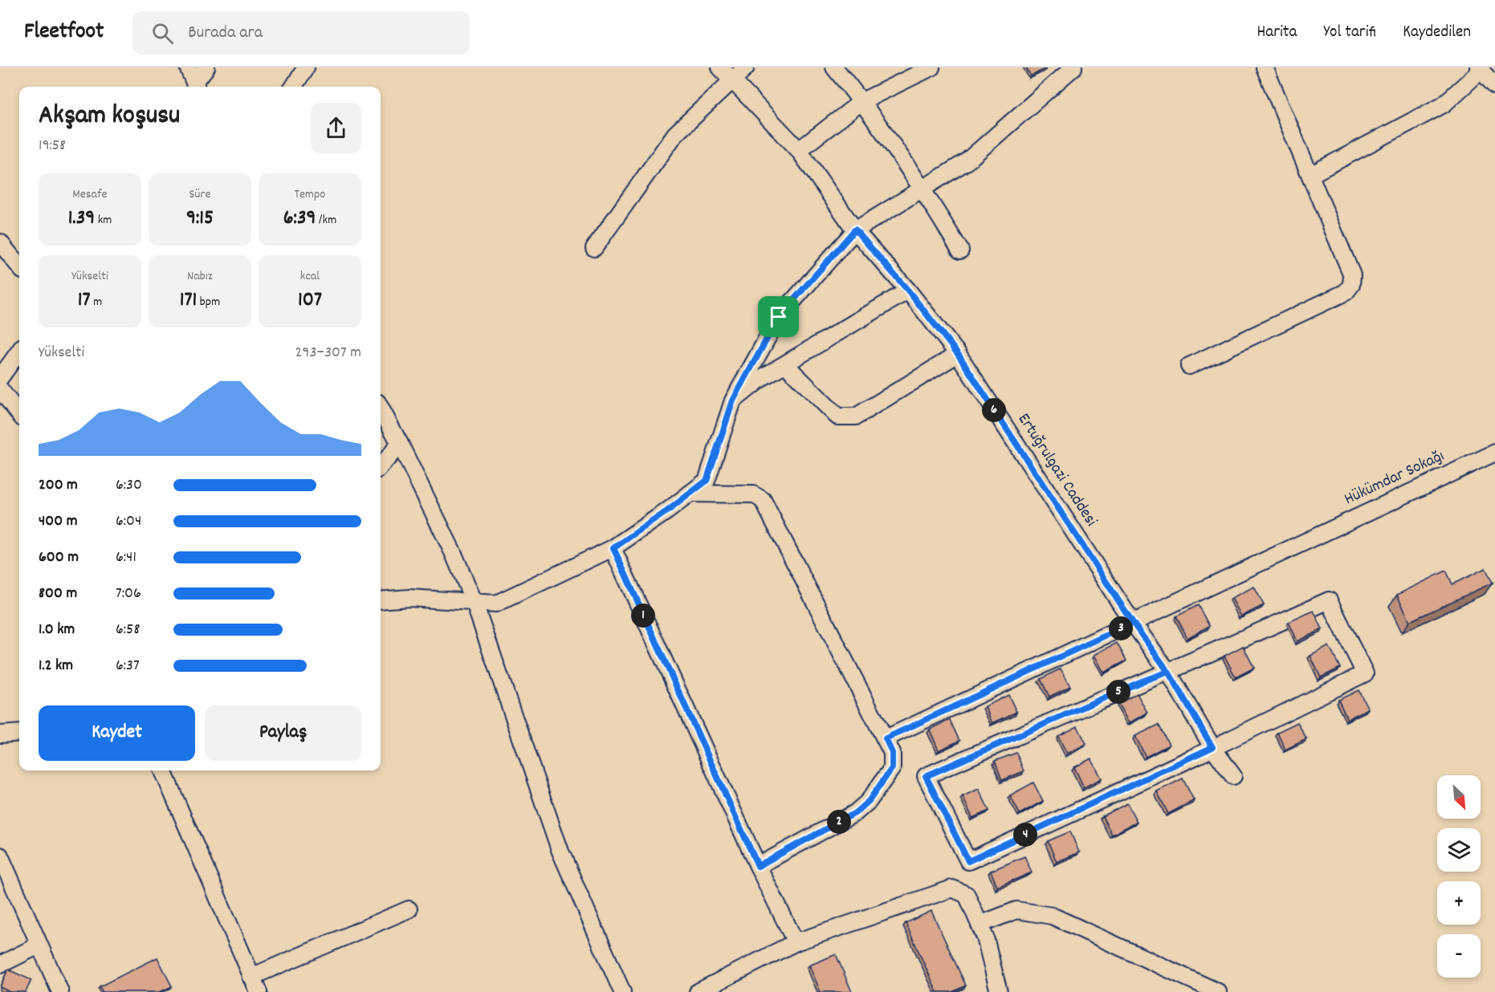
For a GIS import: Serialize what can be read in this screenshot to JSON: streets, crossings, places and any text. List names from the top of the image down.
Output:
{
  "streets": {
    "street": ["Ertuğrulgazi Caddesi", "Hükümdar Sokağı"]
  },
  "crossings": [
    ["Ertuğrulgazi Caddesi", "Hükümdar Sokağı"]
  ],
  "north": "bottom right",
  "page": {
    "header": "Fleetfoot",
    "search": "Burada ara",
    "nav": ["Harita", "Yol tarifi", "Kaydedilen"],
    "heading": ["Akşam koşusu", "19:58"],
    "stats": [
      ["Mesafe", "1.39 km"],
      ["Süre", "9:15"],
      ["Tempo", "6:39 /km"],
      ["Yükselti", "17 m"],
      ["Nabız", "171 bpm"],
      ["kcal", "107"]
    ],
    "chart": ["Yükselti", "293–307 m"],
    "pins": [
      "6",
      "1",
      "3",
      "5",
      "2",
      "4"
    ],
    "list": [
      {
        "name": "200 m",
        "note": "6:30"
      },
      {
        "name": "400 m",
        "note": "6:04"
      },
      {
        "name": "600 m",
        "note": "6:41"
      },
      {
        "name": "800 m",
        "note": "7:06"
      },
      {
        "name": "1.0 km",
        "note": "6:58"
      },
      {
        "name": "1.2 km",
        "note": "6:37"
      }
    ],
    "buttons": ["Kaydet", "Paylaş"],
    "map_buttons": ["+", "−"]
  }
}
